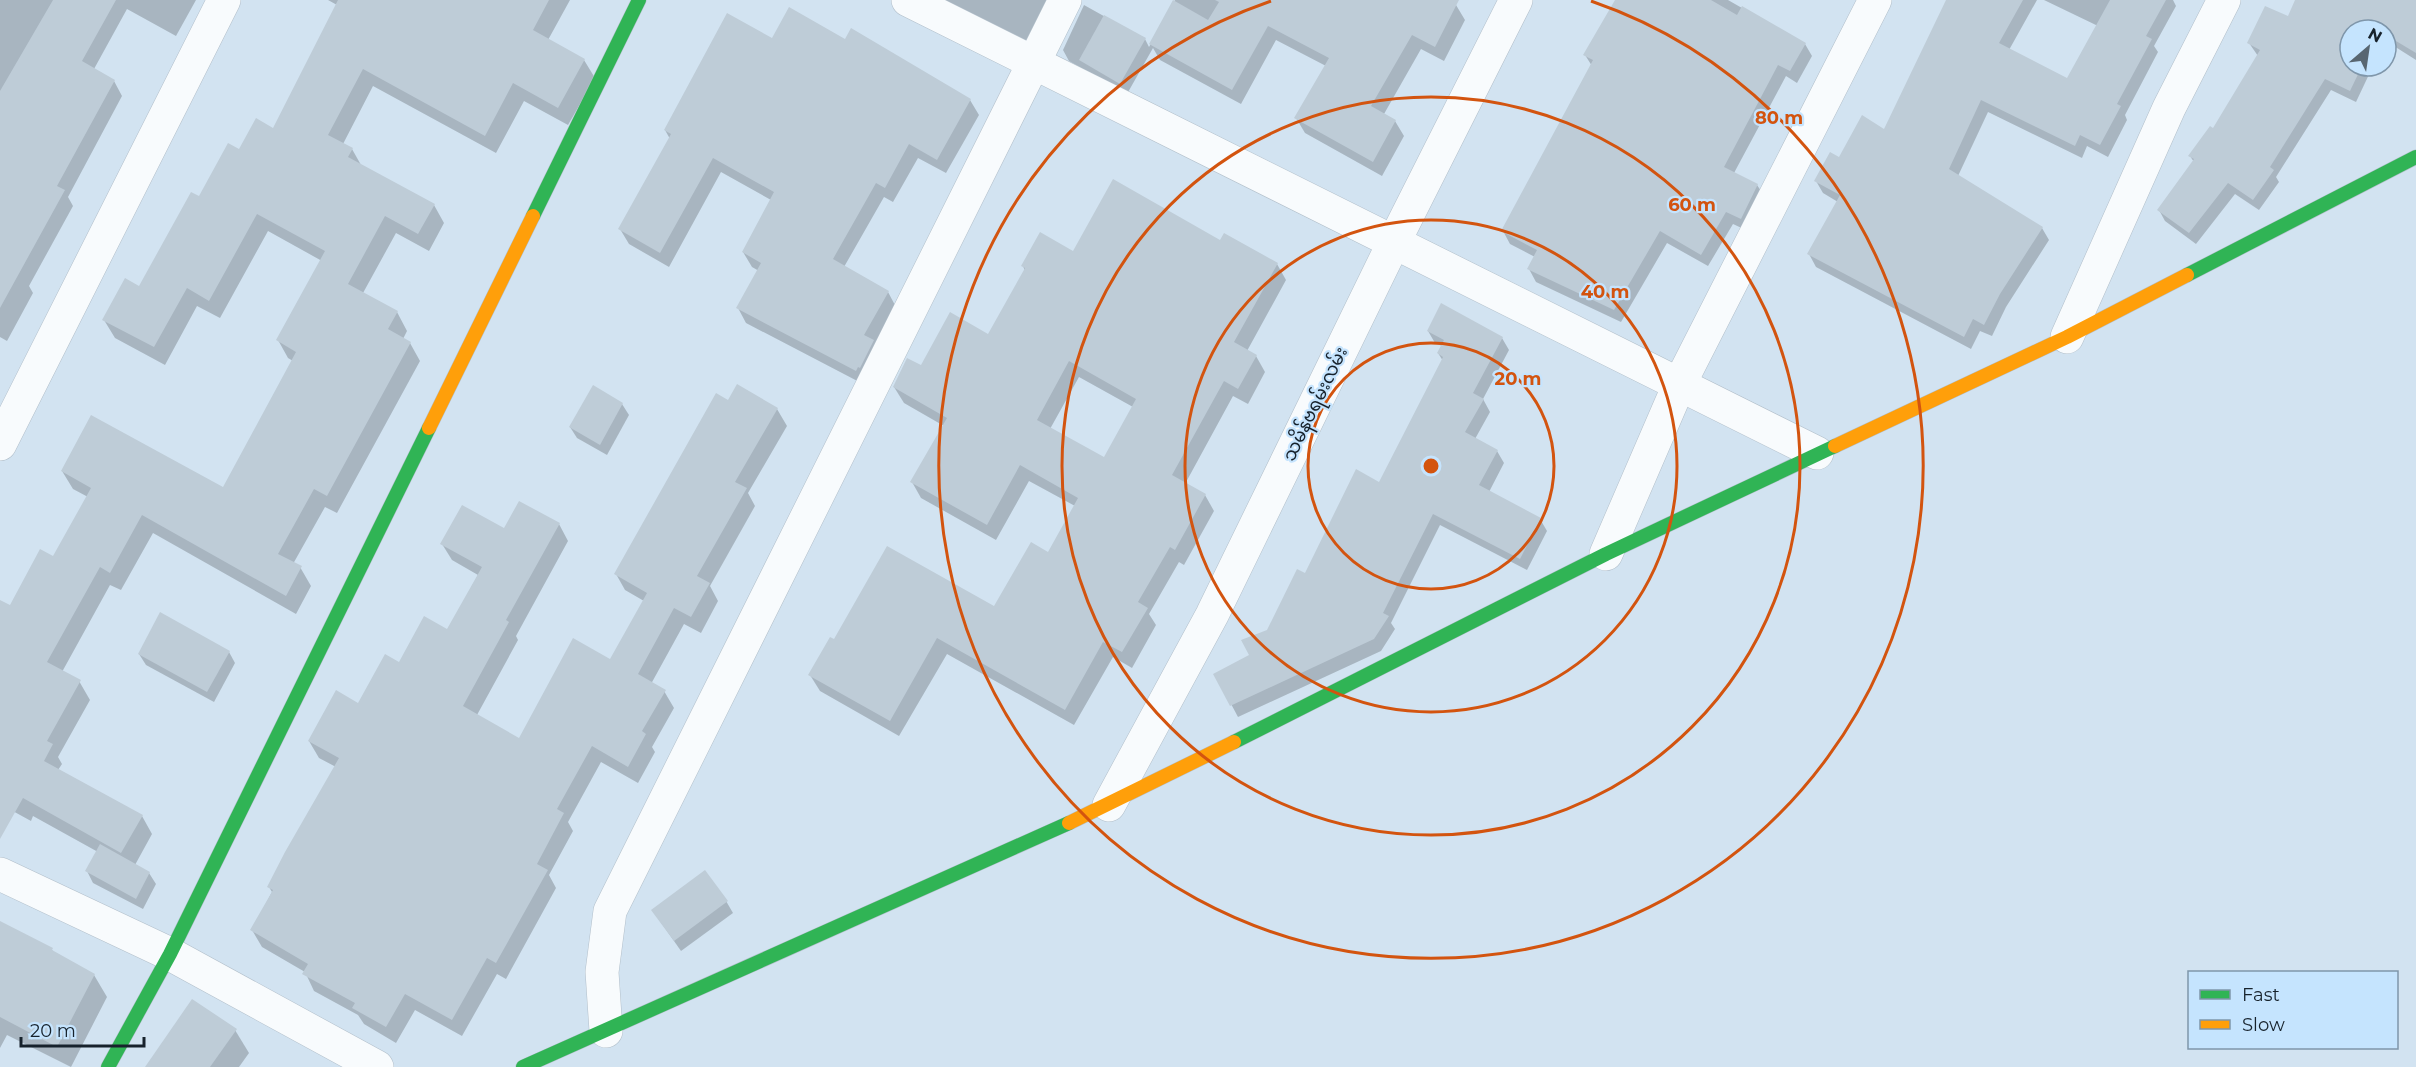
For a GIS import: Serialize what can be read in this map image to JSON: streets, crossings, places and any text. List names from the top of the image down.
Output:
{
  "streets": {
    "street": ["သမိန်ဗရမ်းလမ်း"]
  },
  "legend": ["Fast", "Slow"],
  "scale_bar": "20 m",
  "north": "top right",
  "rings": [
    "80 m",
    "60 m",
    "40 m",
    "20 m"
  ]
}
